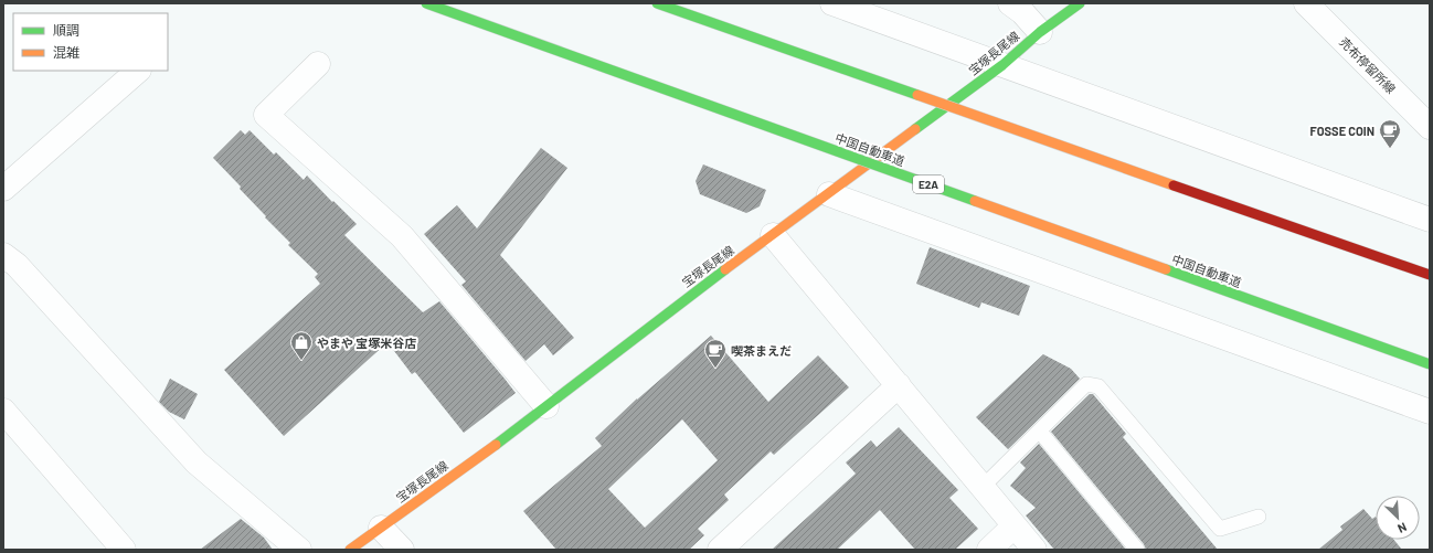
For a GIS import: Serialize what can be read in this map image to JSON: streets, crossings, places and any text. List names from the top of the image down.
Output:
{
  "streets": {
    "main road": ["宝塚長尾線", "中国自動車道", "E2A"],
    "street": ["売布停留所線"]
  },
  "places": {
    "cafe": ["FOSSE COIN", "喫茶まえだ"],
    "shop": ["やまや 宝塚米谷店"]
  },
  "legend": ["順調", "混雑"],
  "north": "bottom right"
}
